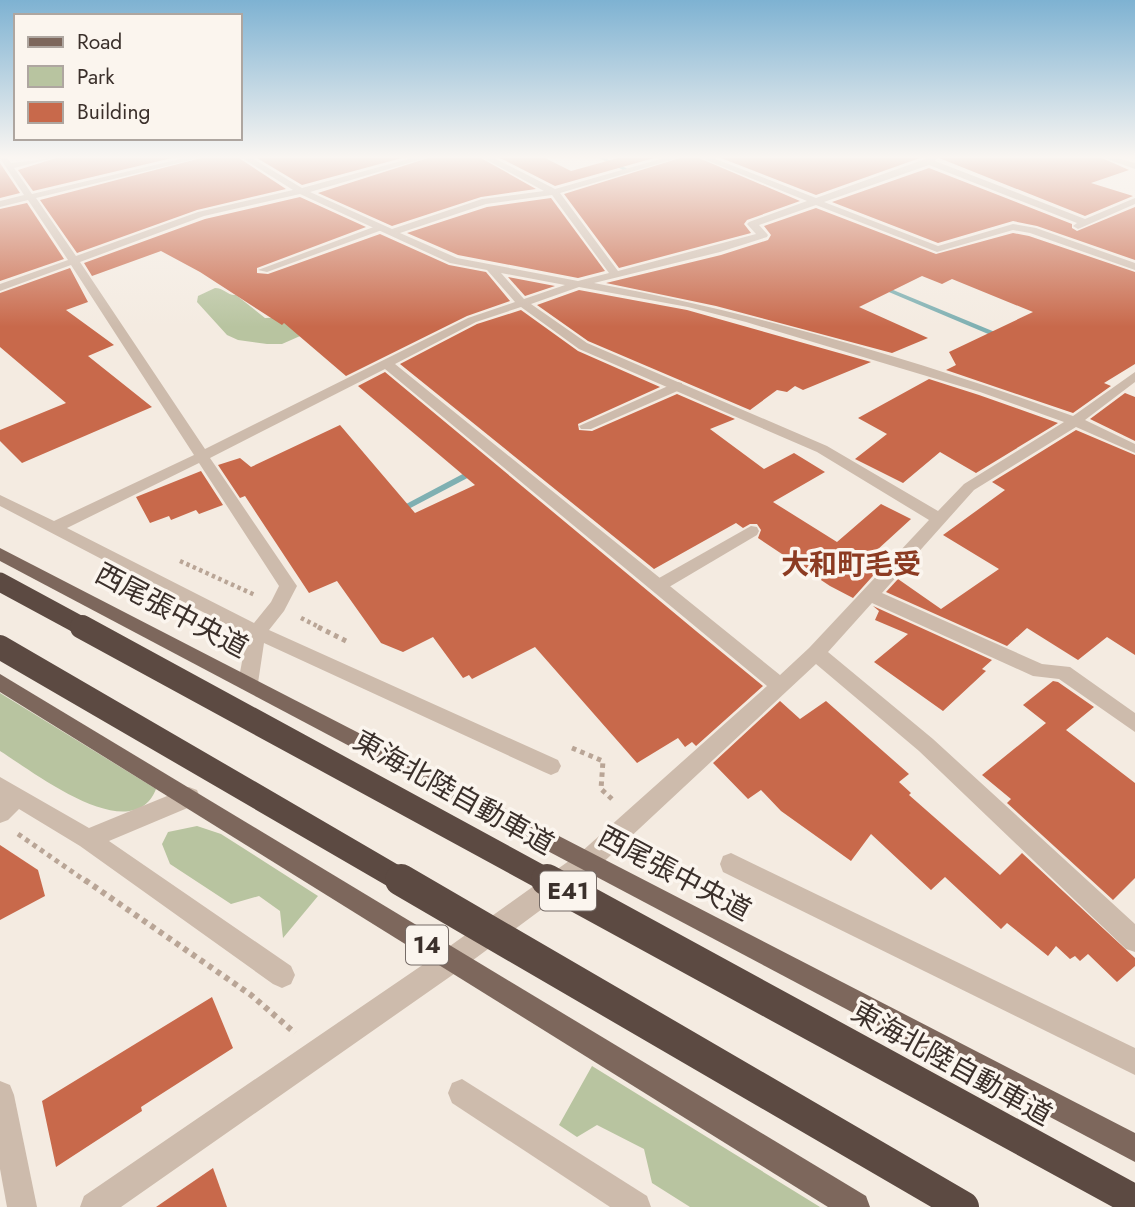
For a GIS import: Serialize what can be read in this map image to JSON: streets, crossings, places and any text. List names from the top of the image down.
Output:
{
  "streets": {
    "highway": ["東海北陸自動車道", "E41"],
    "main road": ["西尾張中央道", "14"]
  },
  "districts": ["大和町毛受"],
  "legend": ["Road", "Park", "Building"]
}
